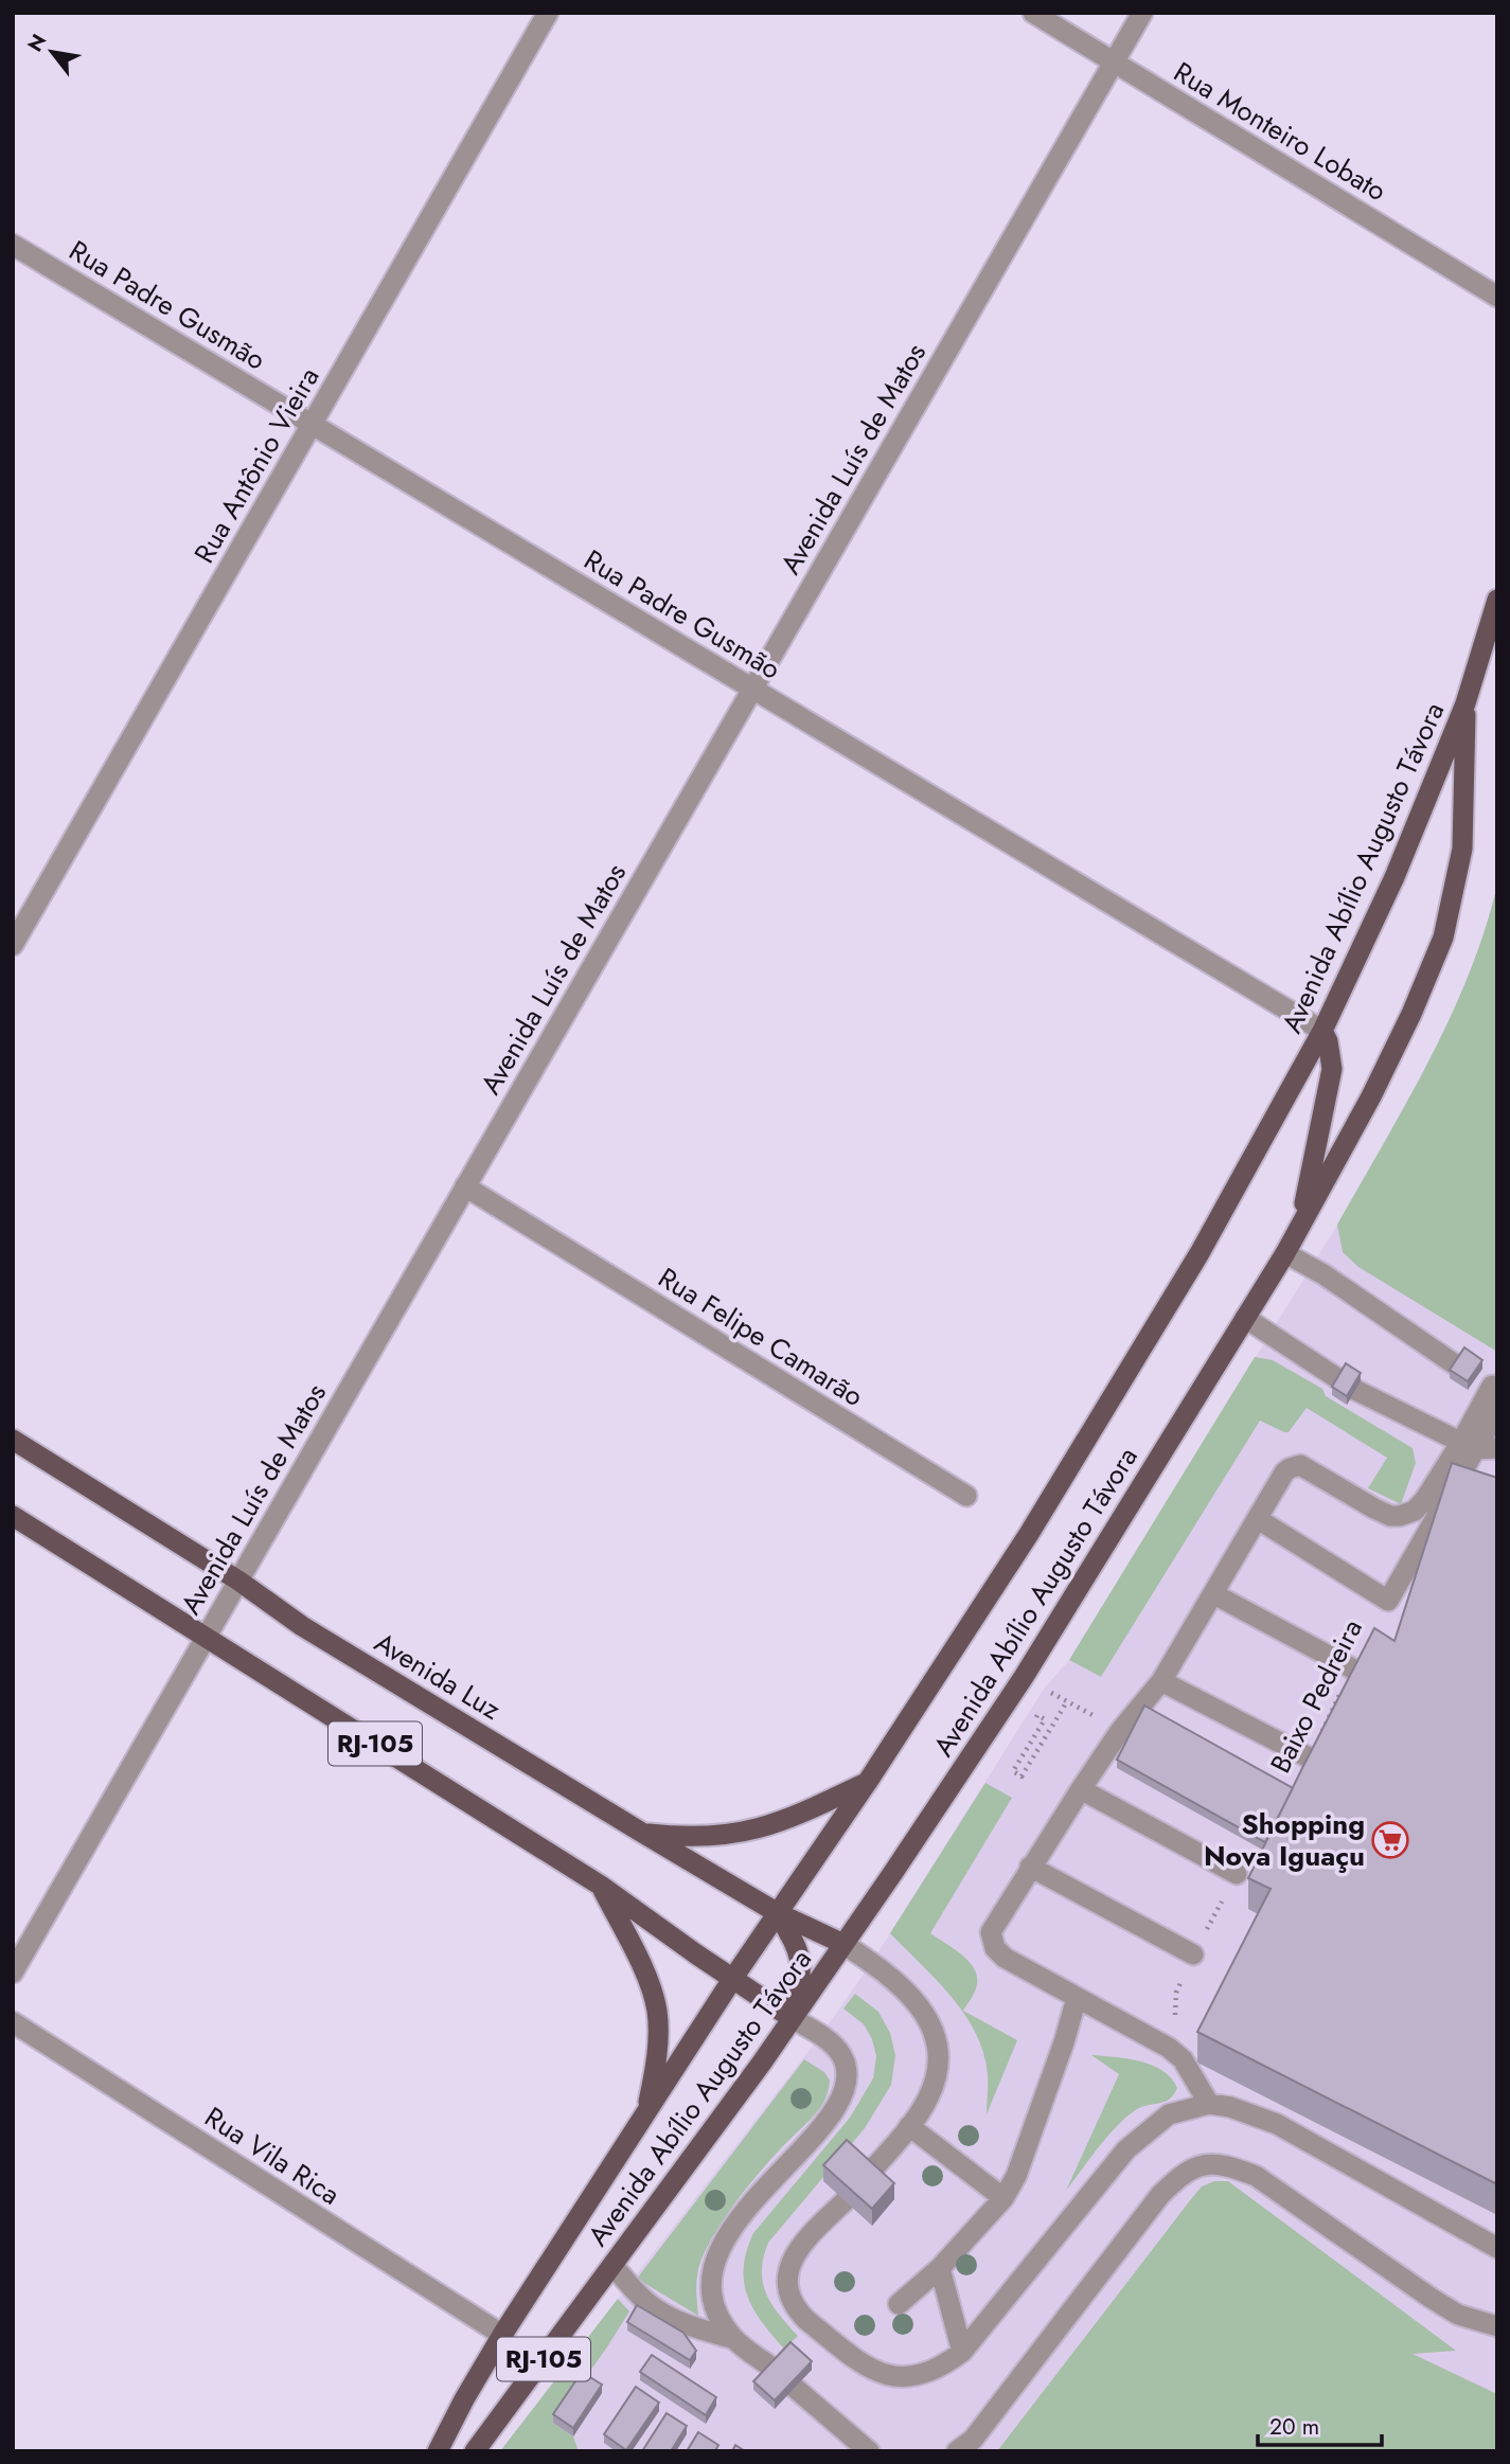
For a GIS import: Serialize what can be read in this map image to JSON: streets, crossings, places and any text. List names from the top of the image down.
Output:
{
  "streets": {
    "main road": ["Avenida Abílio Augusto Távora", "Avenida Luz", "RJ-105"],
    "street": [
      "Rua Monteiro Lobato",
      "Rua Padre Gusmão",
      "Avenida Luís de Matos",
      "Rua Antônio Vieira",
      "Rua Felipe Camarão",
      "Rua Vila Rica"
    ],
    "path": ["Baixo Pedreira"]
  },
  "crossings": [
    ["Rua Monteiro Lobato", "Avenida Luís de Matos"],
    ["Rua Padre Gusmão", "Avenida Luís de Matos"],
    ["Rua Padre Gusmão", "Rua Antônio Vieira"],
    ["Rua Padre Gusmão", "Avenida Abílio Augusto Távora"],
    ["Avenida Luís de Matos", "Rua Felipe Camarão"],
    ["Avenida Luís de Matos", "Avenida Luz"],
    ["Avenida Luís de Matos", "RJ-105"],
    ["Avenida Abílio Augusto Távora", "Avenida Luz"],
    ["Avenida Abílio Augusto Távora", "RJ-105"],
    ["Avenida Abílio Augusto Távora", "Rua Vila Rica"]
  ],
  "places": {
    "supermarket": ["Shopping Nova Iguaçu"]
  },
  "scale_bar": "20 m",
  "north": "top left"
}
